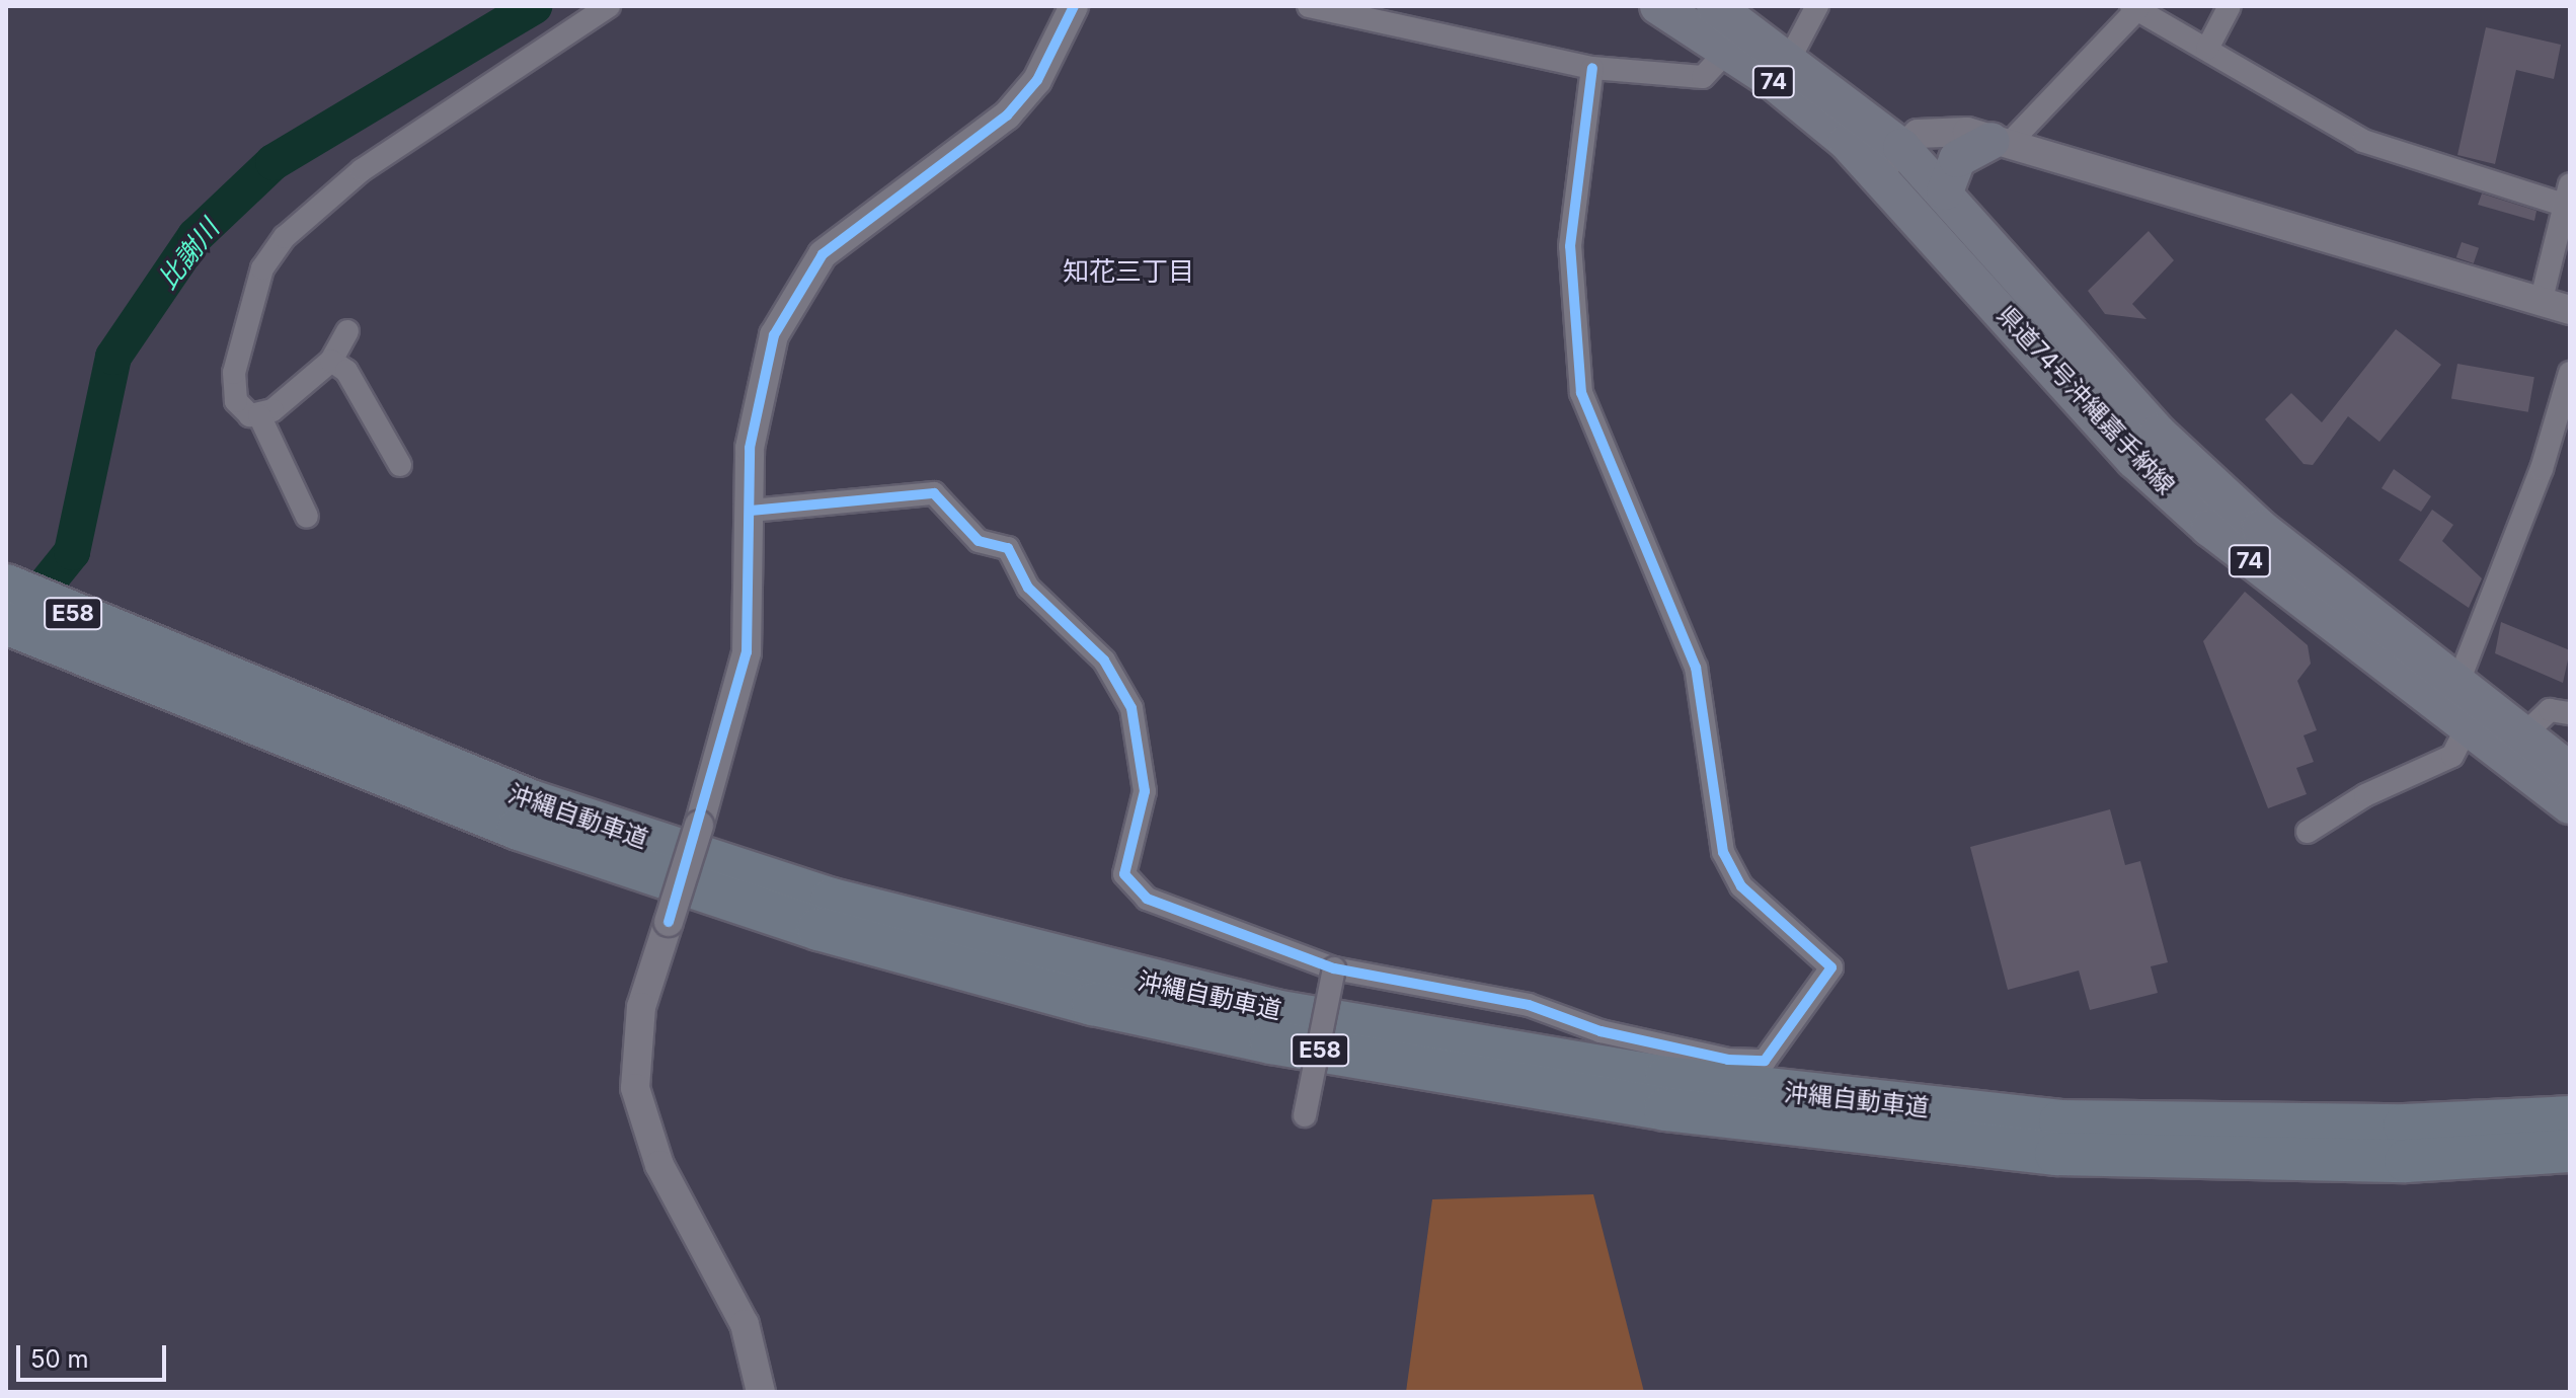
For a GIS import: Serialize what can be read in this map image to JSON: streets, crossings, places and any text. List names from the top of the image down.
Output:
{
  "streets": {
    "highway": ["E58", "沖縄自動車道"],
    "main road": ["74", "県道74号沖縄嘉手納線"]
  },
  "districts": ["知花三丁目"],
  "water": ["比謝川"],
  "scale_bar": "50 m"
}
